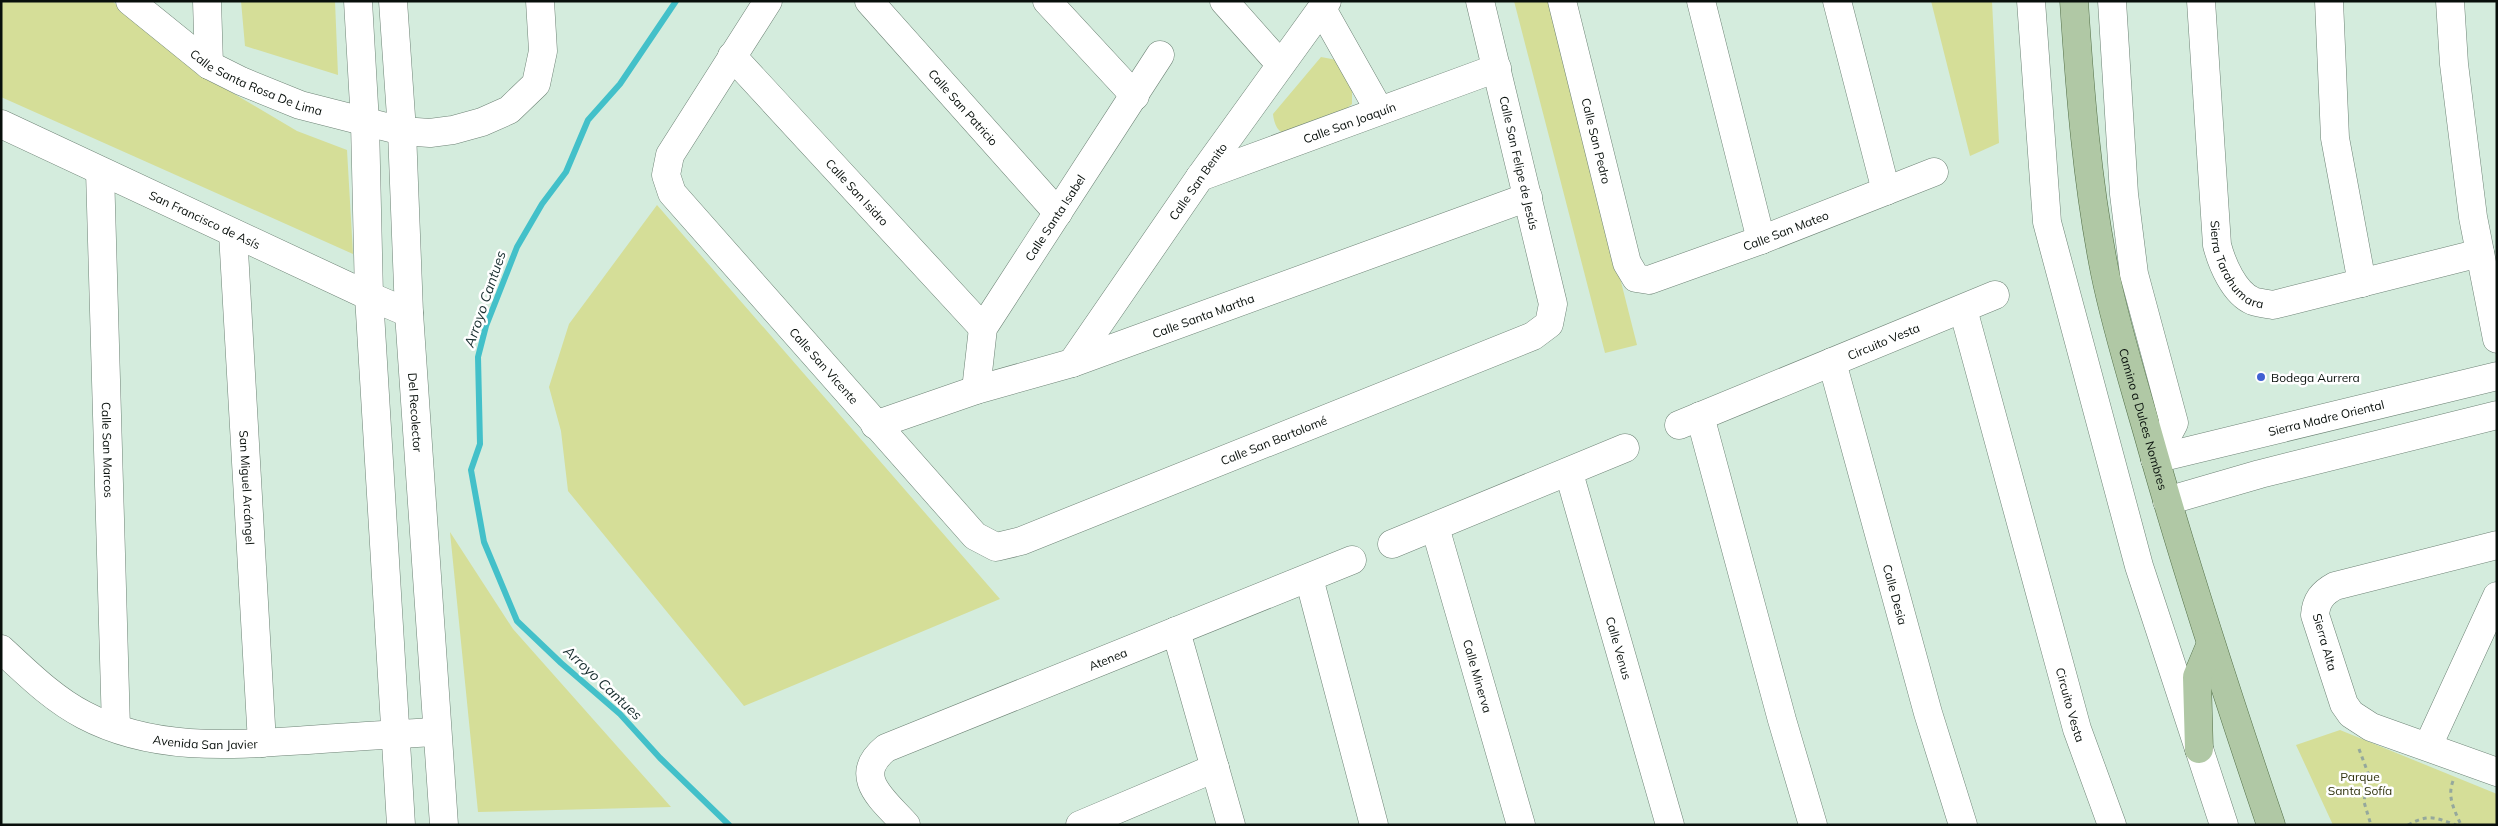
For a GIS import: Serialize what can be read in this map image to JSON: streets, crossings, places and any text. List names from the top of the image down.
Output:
{
  "streets": {
    "main road": ["Camino a Dulces Nombres"],
    "street": [
      "Calle Santa Rosa De Lima",
      "Calle San Patricio",
      "Calle San Joaquín",
      "Calle San Pedro",
      "Calle San Felipe de Jesús",
      "Calle San Benito",
      "Calle San Isidro",
      "Calle Santa Isabel",
      "San Francisco de Asís",
      "Calle San Mateo",
      "Sierra Tarahumara",
      "Calle Santa Martha",
      "Circuito Vesta",
      "Calle San Vicente",
      "Del Recolector",
      "Sierra Madre Oriental",
      "Calle San Bartolomé",
      "Calle San Marcos",
      "San Miguel Arcángel",
      "Calle Desia",
      "Sierra Alta",
      "Calle Venus",
      "Atenea",
      "Calle Minerva",
      "Avenida San Javier"
    ]
  },
  "crossings": [
    ["Calle Santa Rosa De Lima", "Del Recolector"],
    ["Calle San Patricio", "Calle Santa Isabel"],
    ["Calle San Joaquín", "Calle San Felipe de Jesús"],
    ["Calle San Joaquín", "Calle San Benito"],
    ["Calle San Pedro", "Calle San Mateo"],
    ["Calle San Felipe de Jesús", "Calle Santa Martha"],
    ["Calle San Felipe de Jesús", "Calle San Bartolomé"],
    ["Calle San Benito", "Calle Santa Martha"],
    ["Calle San Isidro", "Calle Santa Isabel"],
    ["Calle San Isidro", "Calle San Vicente"],
    ["Calle Santa Isabel", "Calle Santa Martha"],
    ["San Francisco de Asís", "Del Recolector"],
    ["San Francisco de Asís", "Calle San Marcos"],
    ["San Francisco de Asís", "San Miguel Arcángel"],
    ["Calle Santa Martha", "Calle San Vicente"],
    ["Circuito Vesta", "Calle Desia"],
    ["Calle San Vicente", "Calle San Bartolomé"],
    ["Del Recolector", "Avenida San Javier"],
    ["Sierra Madre Oriental", "Camino a Dulces Nombres"],
    ["Calle San Marcos", "Avenida San Javier"],
    ["San Miguel Arcángel", "Avenida San Javier"]
  ],
  "water": ["Arroyo Cantues"],
  "parks": ["Parque Santa Sofía"],
  "places": ["Bodega Aurrera"]
}
